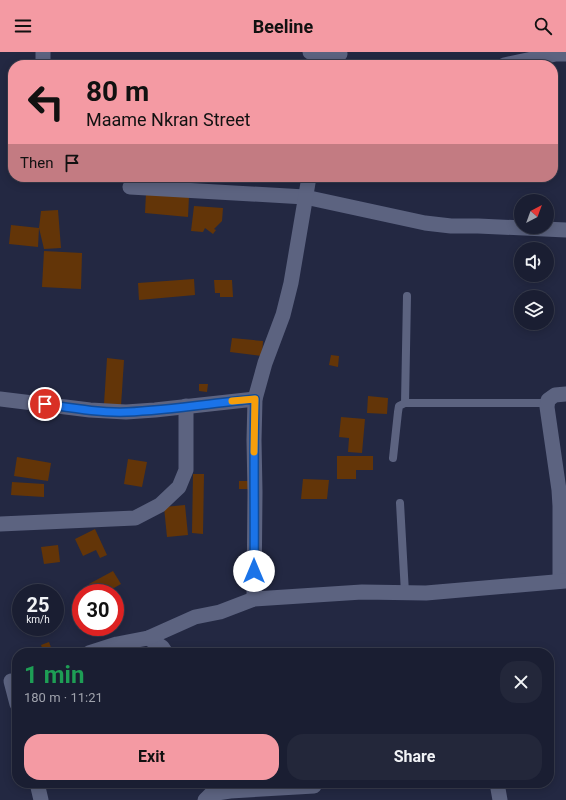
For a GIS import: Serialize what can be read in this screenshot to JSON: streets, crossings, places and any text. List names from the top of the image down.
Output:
{
  "north": "top right",
  "page": {
    "header": "Beeline",
    "turn": ["80 m", "Maame Nkran Street"],
    "then": "Then",
    "speed": "25 km/h",
    "limit": "30",
    "heading": ["1 min", "180 m · 11:21"],
    "buttons": ["Exit", "Share"]
  }
}
